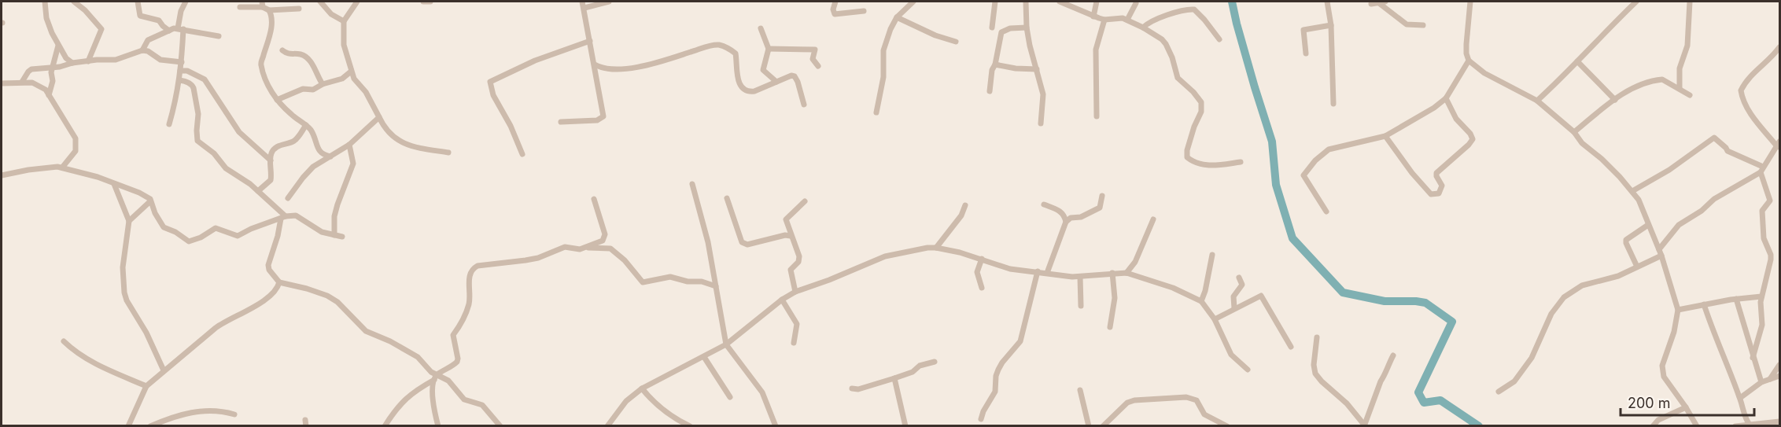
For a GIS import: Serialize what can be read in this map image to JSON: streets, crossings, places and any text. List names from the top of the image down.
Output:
{
  "scale_bar": "200 m"
}
